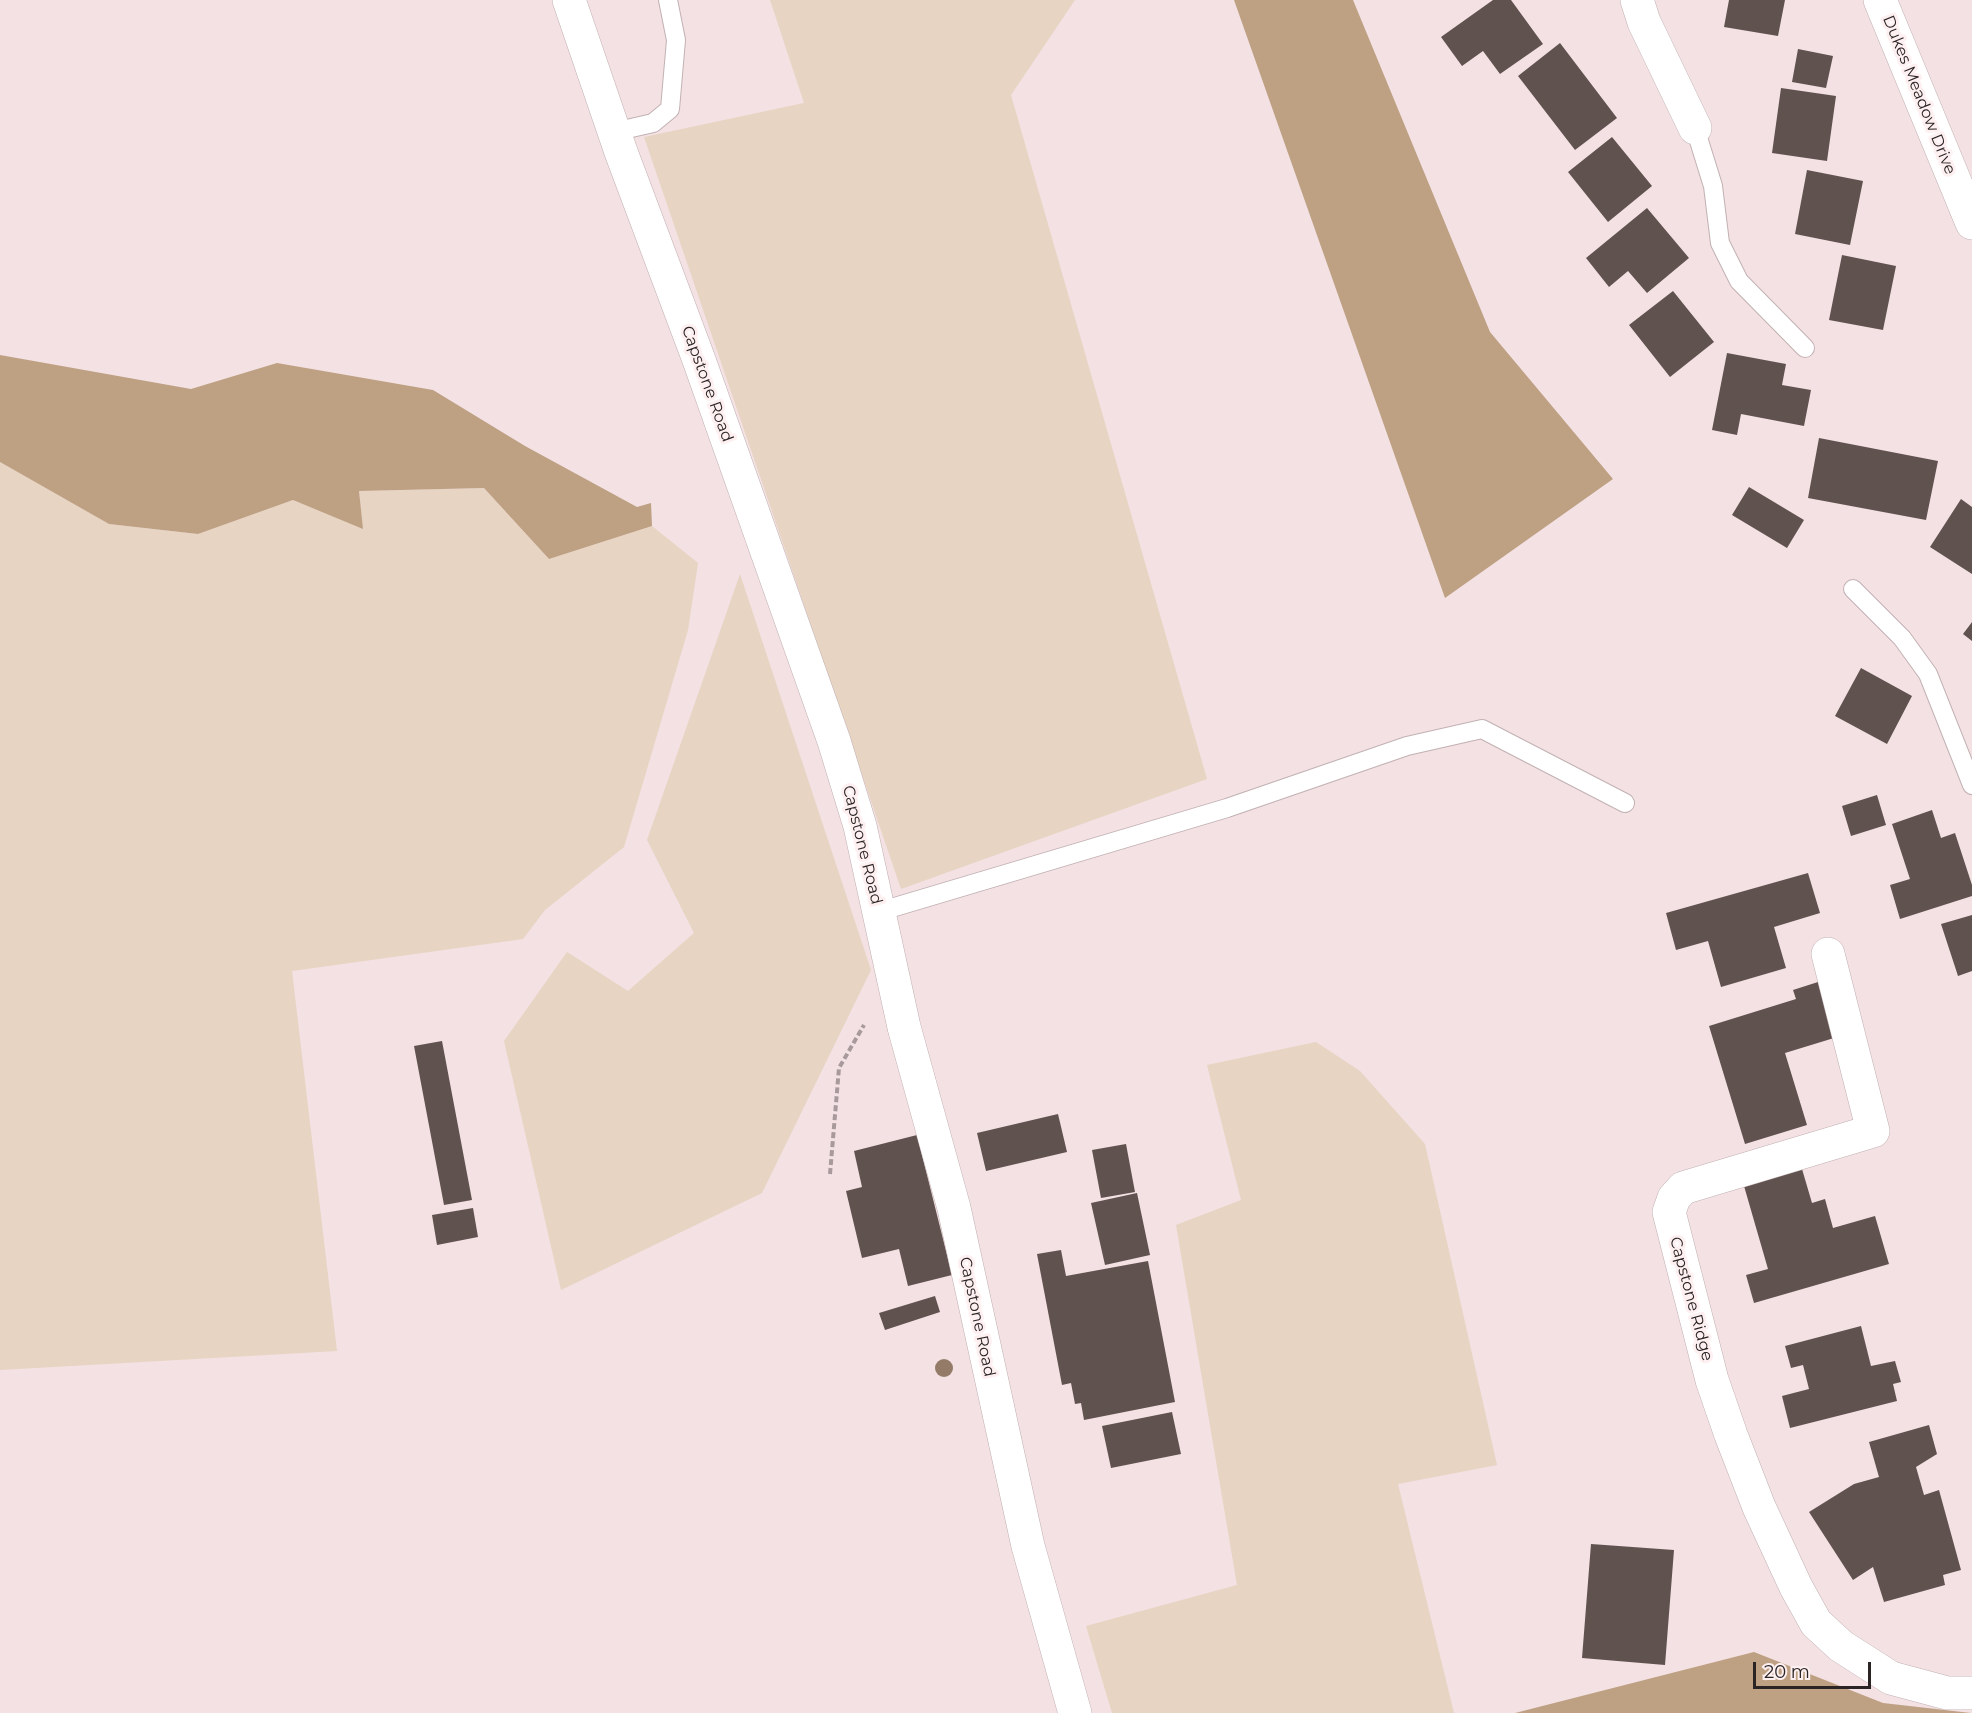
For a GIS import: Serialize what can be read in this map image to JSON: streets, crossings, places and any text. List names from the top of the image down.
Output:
{
  "streets": {
    "street": ["Dukes Meadow Drive", "Capstone Road", "Capstone Ridge"]
  },
  "scale_bar": "20 m"
}
